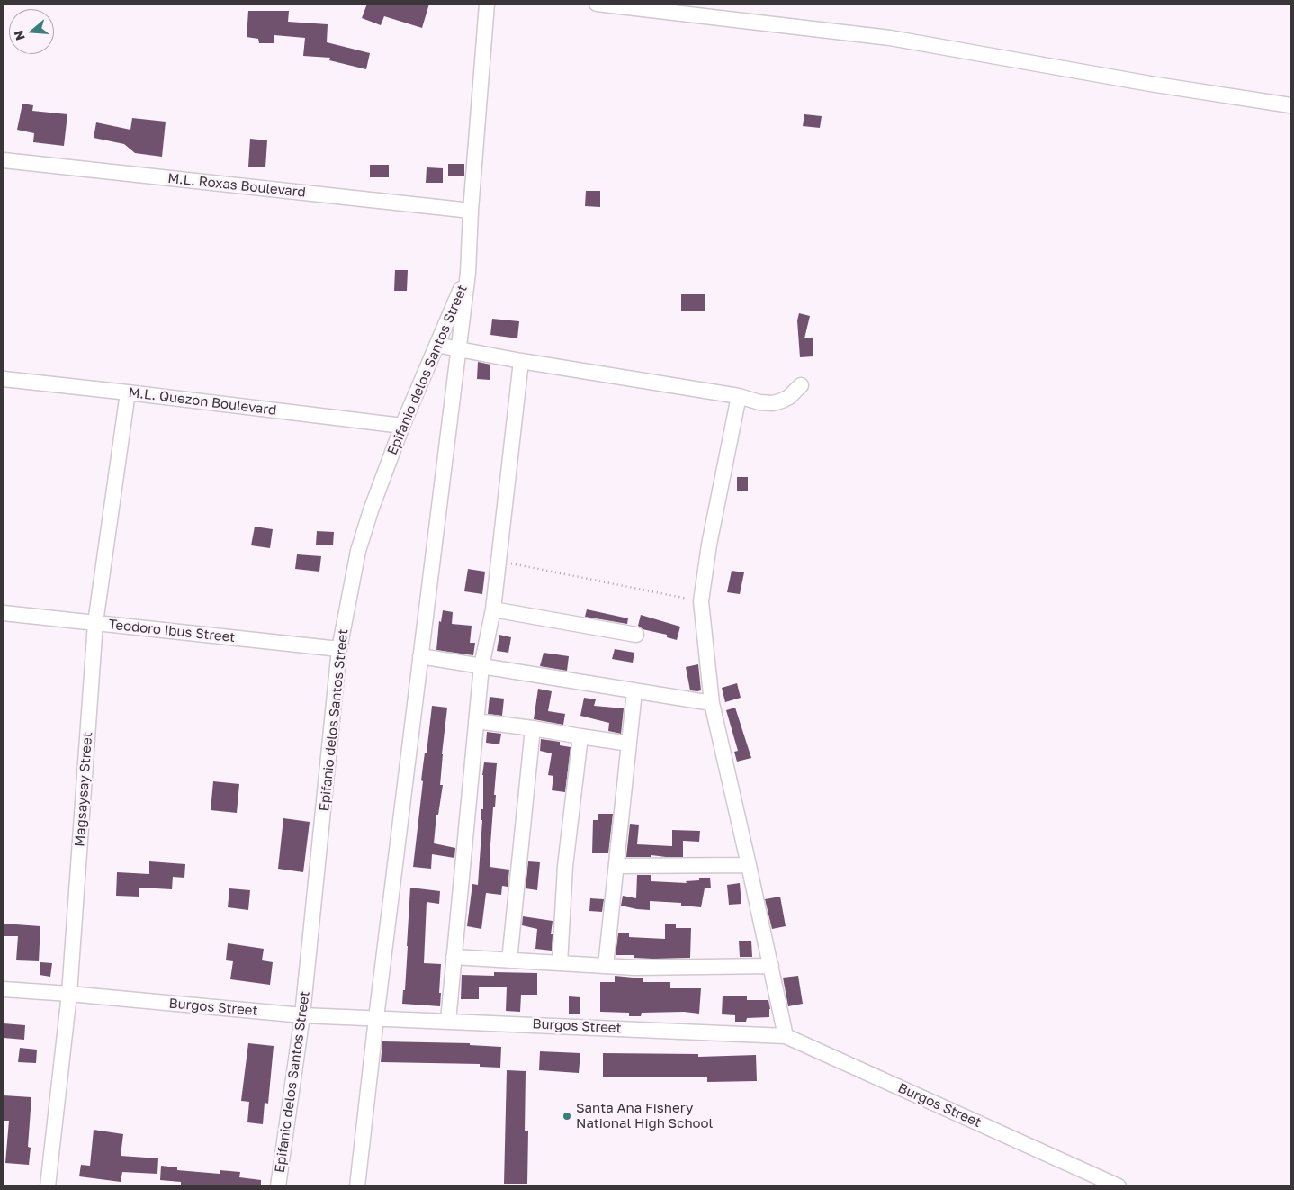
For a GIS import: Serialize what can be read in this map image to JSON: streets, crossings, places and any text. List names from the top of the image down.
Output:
{
  "streets": {
    "street": [
      "M.L. Roxas Boulevard",
      "Epifanio delos Santos Street",
      "M.L. Quezon Boulevard",
      "Teodoro Ibus Street",
      "Magsaysay Street",
      "Burgos Street"
    ]
  },
  "crossings": [
    ["Epifanio delos Santos Street", "M.L. Quezon Boulevard"],
    ["Epifanio delos Santos Street", "Teodoro Ibus Street"],
    ["Epifanio delos Santos Street", "Burgos Street"],
    ["M.L. Quezon Boulevard", "Magsaysay Street"],
    ["Teodoro Ibus Street", "Magsaysay Street"],
    ["Magsaysay Street", "Burgos Street"]
  ],
  "places": ["Santa Ana Fishery National High School"],
  "north": "left"
}
